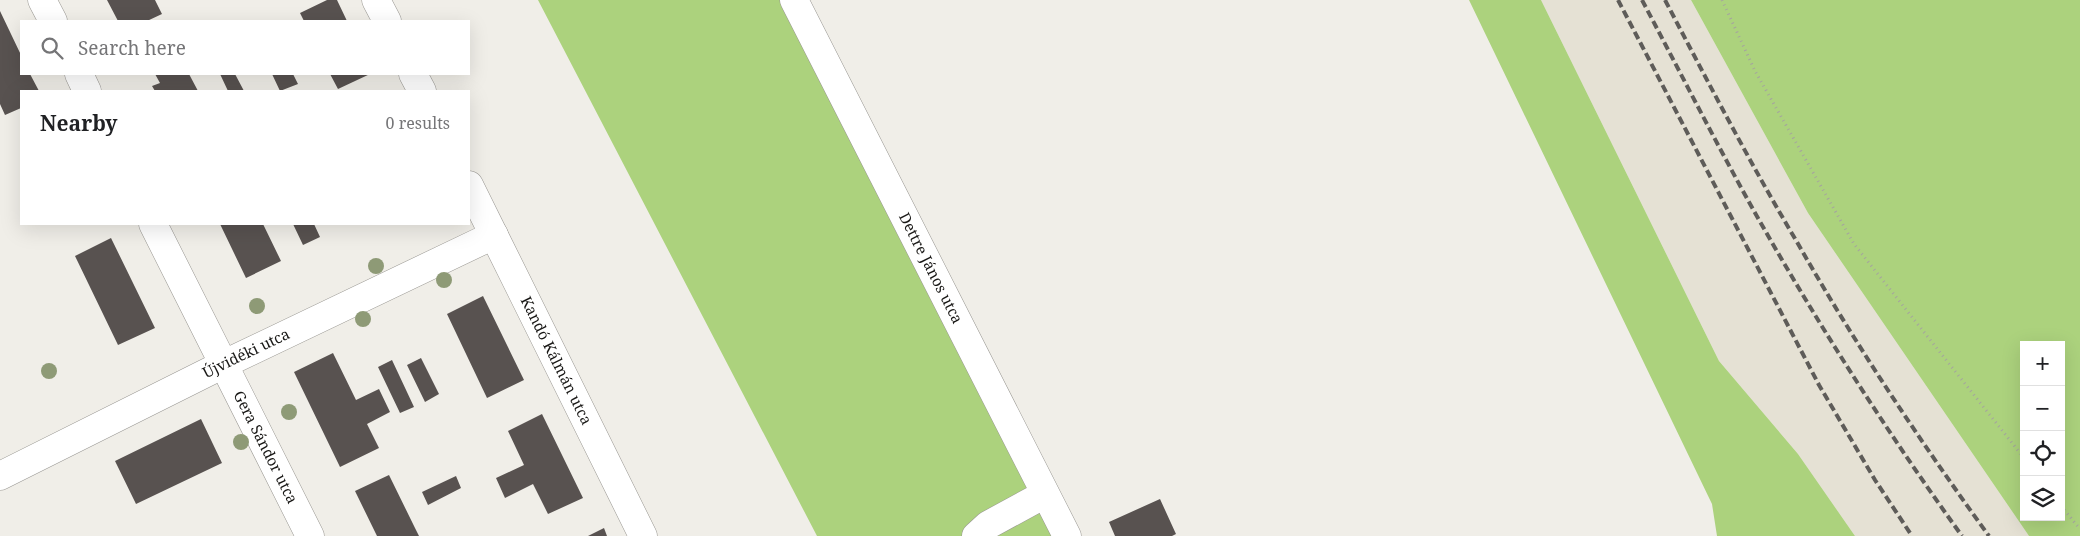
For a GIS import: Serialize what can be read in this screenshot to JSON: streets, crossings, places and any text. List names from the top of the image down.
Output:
{
  "streets": {
    "street": [
      "Dettre János utca",
      "Újvidéki utca",
      "Kandó Kálmán utca",
      "Gera Sándor utca"
    ]
  },
  "crossings": [
    ["Újvidéki utca", "Kandó Kálmán utca"],
    ["Újvidéki utca", "Gera Sándor utca"]
  ],
  "page": {
    "search": "Search here",
    "heading": ["Nearby", "0 results"],
    "map_buttons": ["+", "−"]
  }
}
